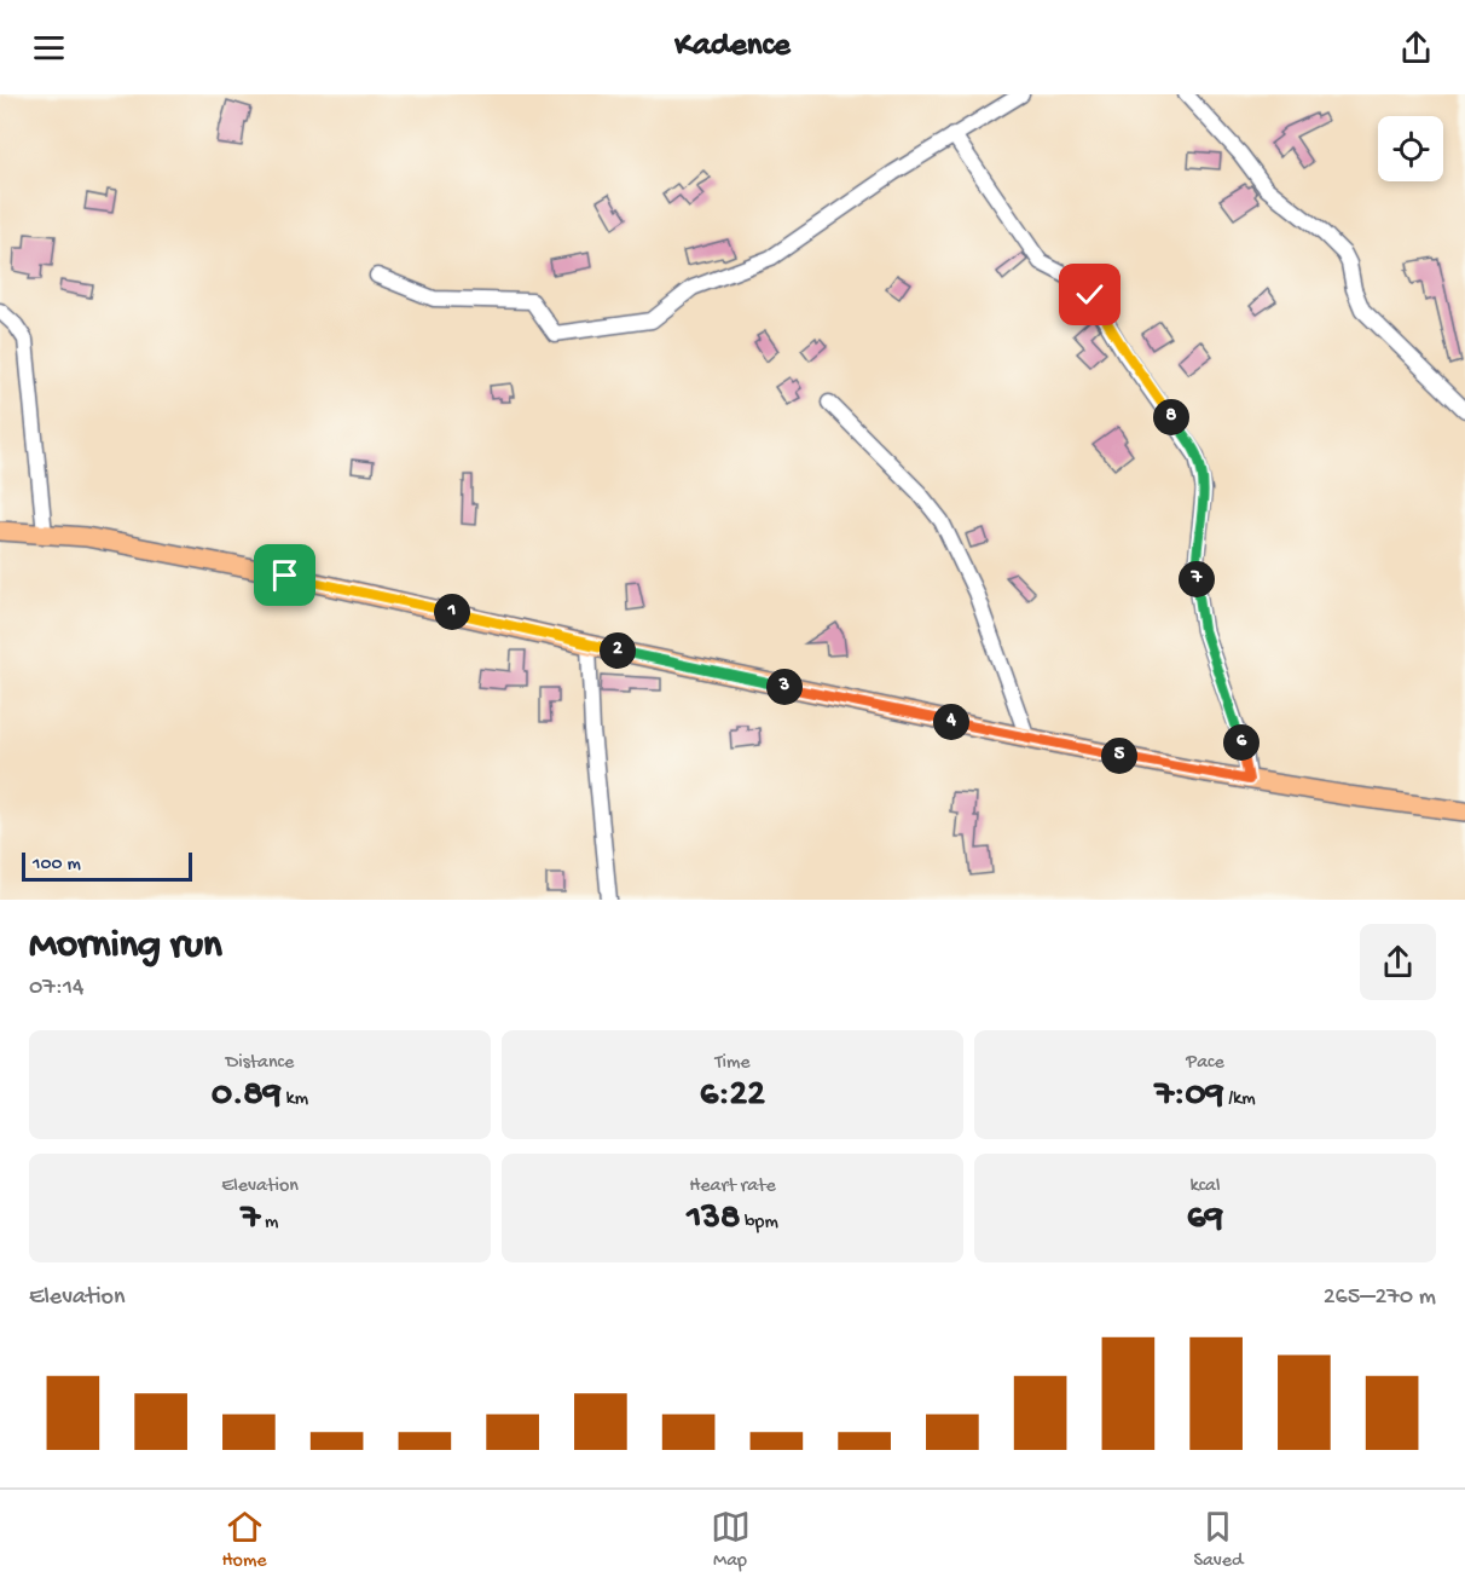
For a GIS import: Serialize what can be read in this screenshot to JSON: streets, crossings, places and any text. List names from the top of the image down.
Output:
{
  "scale_bar": "100 m",
  "page": {
    "header": "Kadence",
    "pins": [
      "8",
      "7",
      "1",
      "2",
      "3",
      "4",
      "6",
      "5"
    ],
    "scale": "100 m",
    "heading": ["Morning run", "07:14"],
    "stats": [
      ["Distance", "0.89 km"],
      ["Time", "6:22"],
      ["Pace", "7:09 /km"],
      ["Elevation", "7 m"],
      ["Heart rate", "138 bpm"],
      ["kcal", "69"]
    ],
    "chart": ["Elevation", "265–270 m"],
    "tabs": ["Home", "Map", "Saved"]
  }
}
